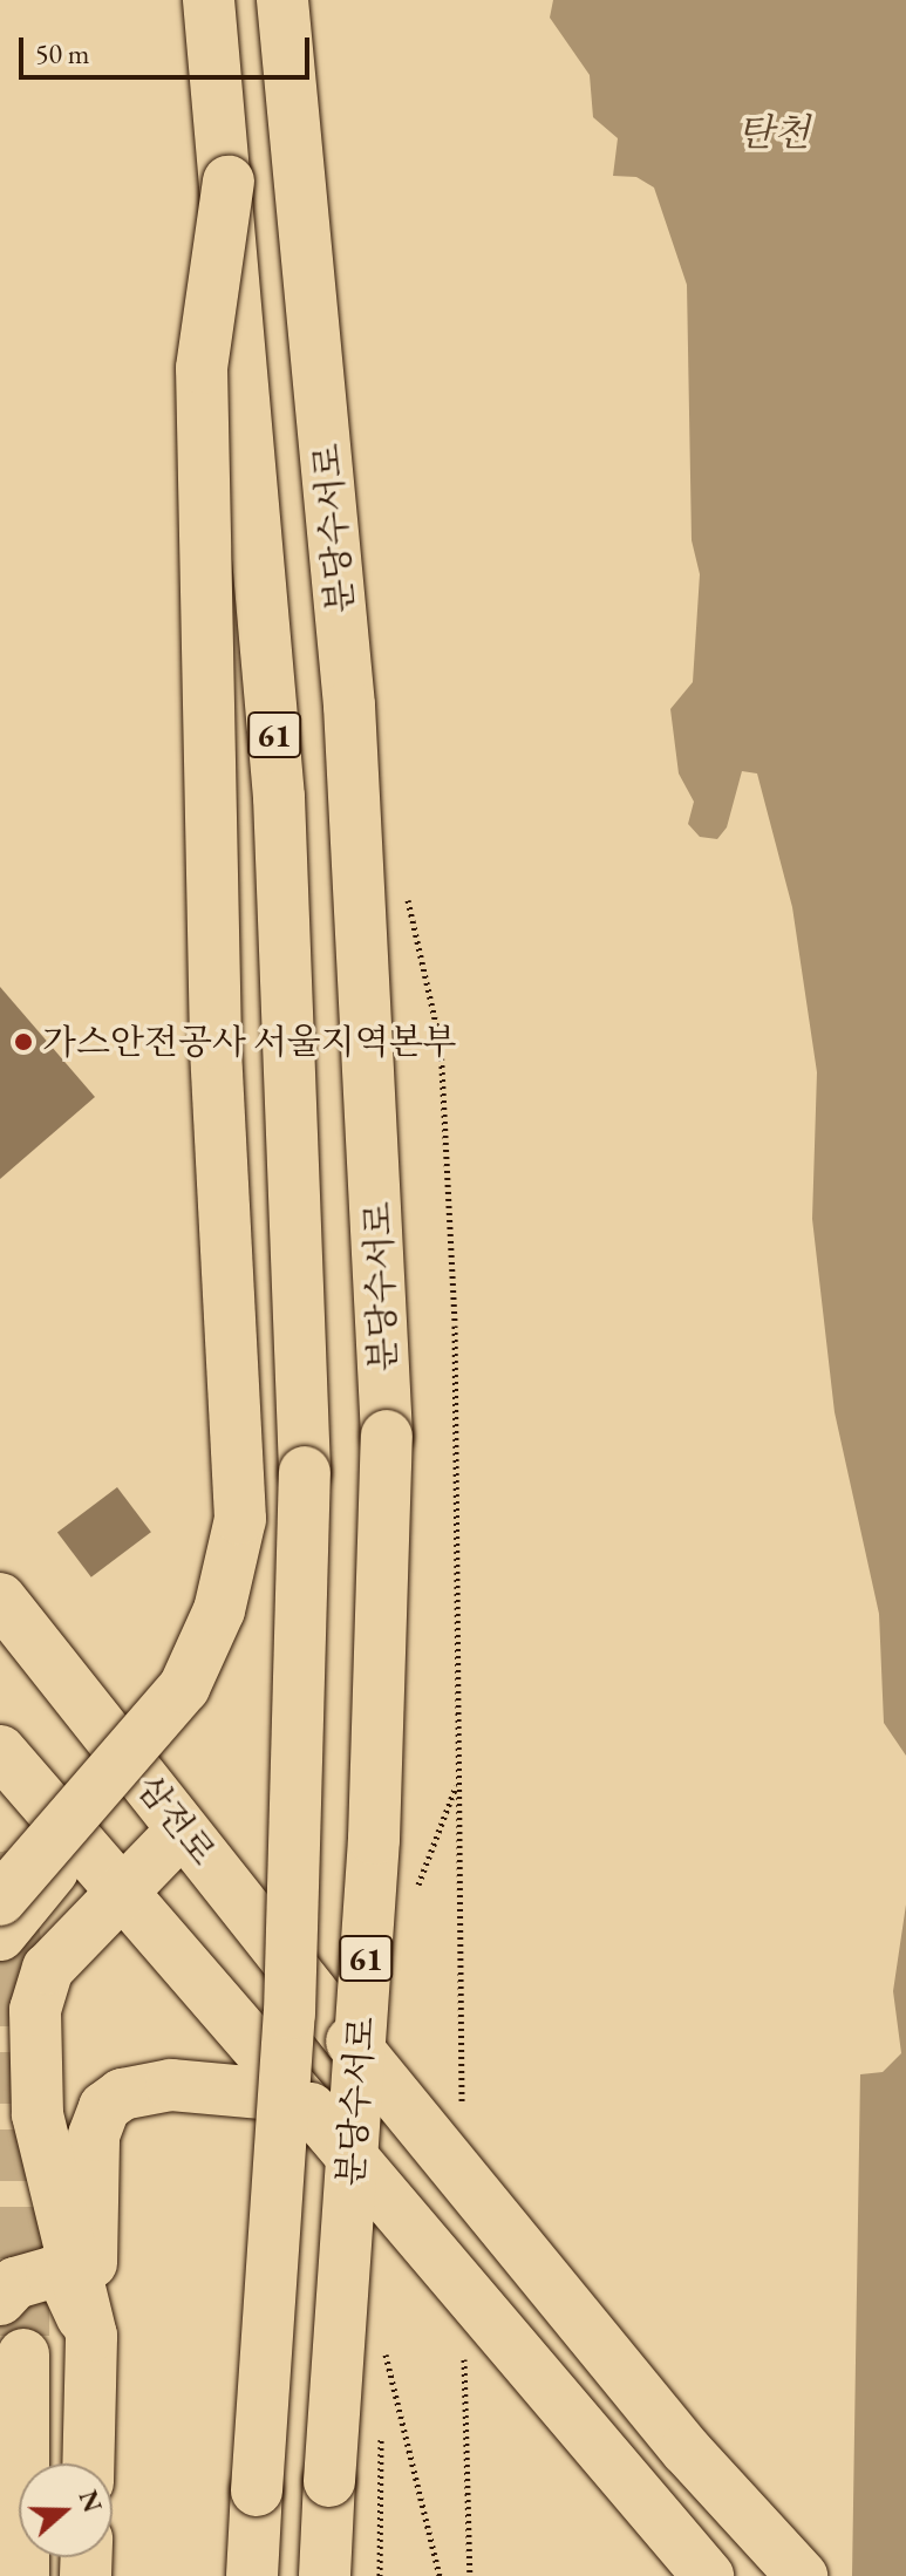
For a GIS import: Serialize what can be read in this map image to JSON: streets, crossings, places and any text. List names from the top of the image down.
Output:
{
  "streets": {
    "main road": ["분당수서로", "61", "삼전로"]
  },
  "water": ["탄천"],
  "places": ["가스안전공사 서울지역본부"],
  "scale_bar": "50 m",
  "north": "right"
}
